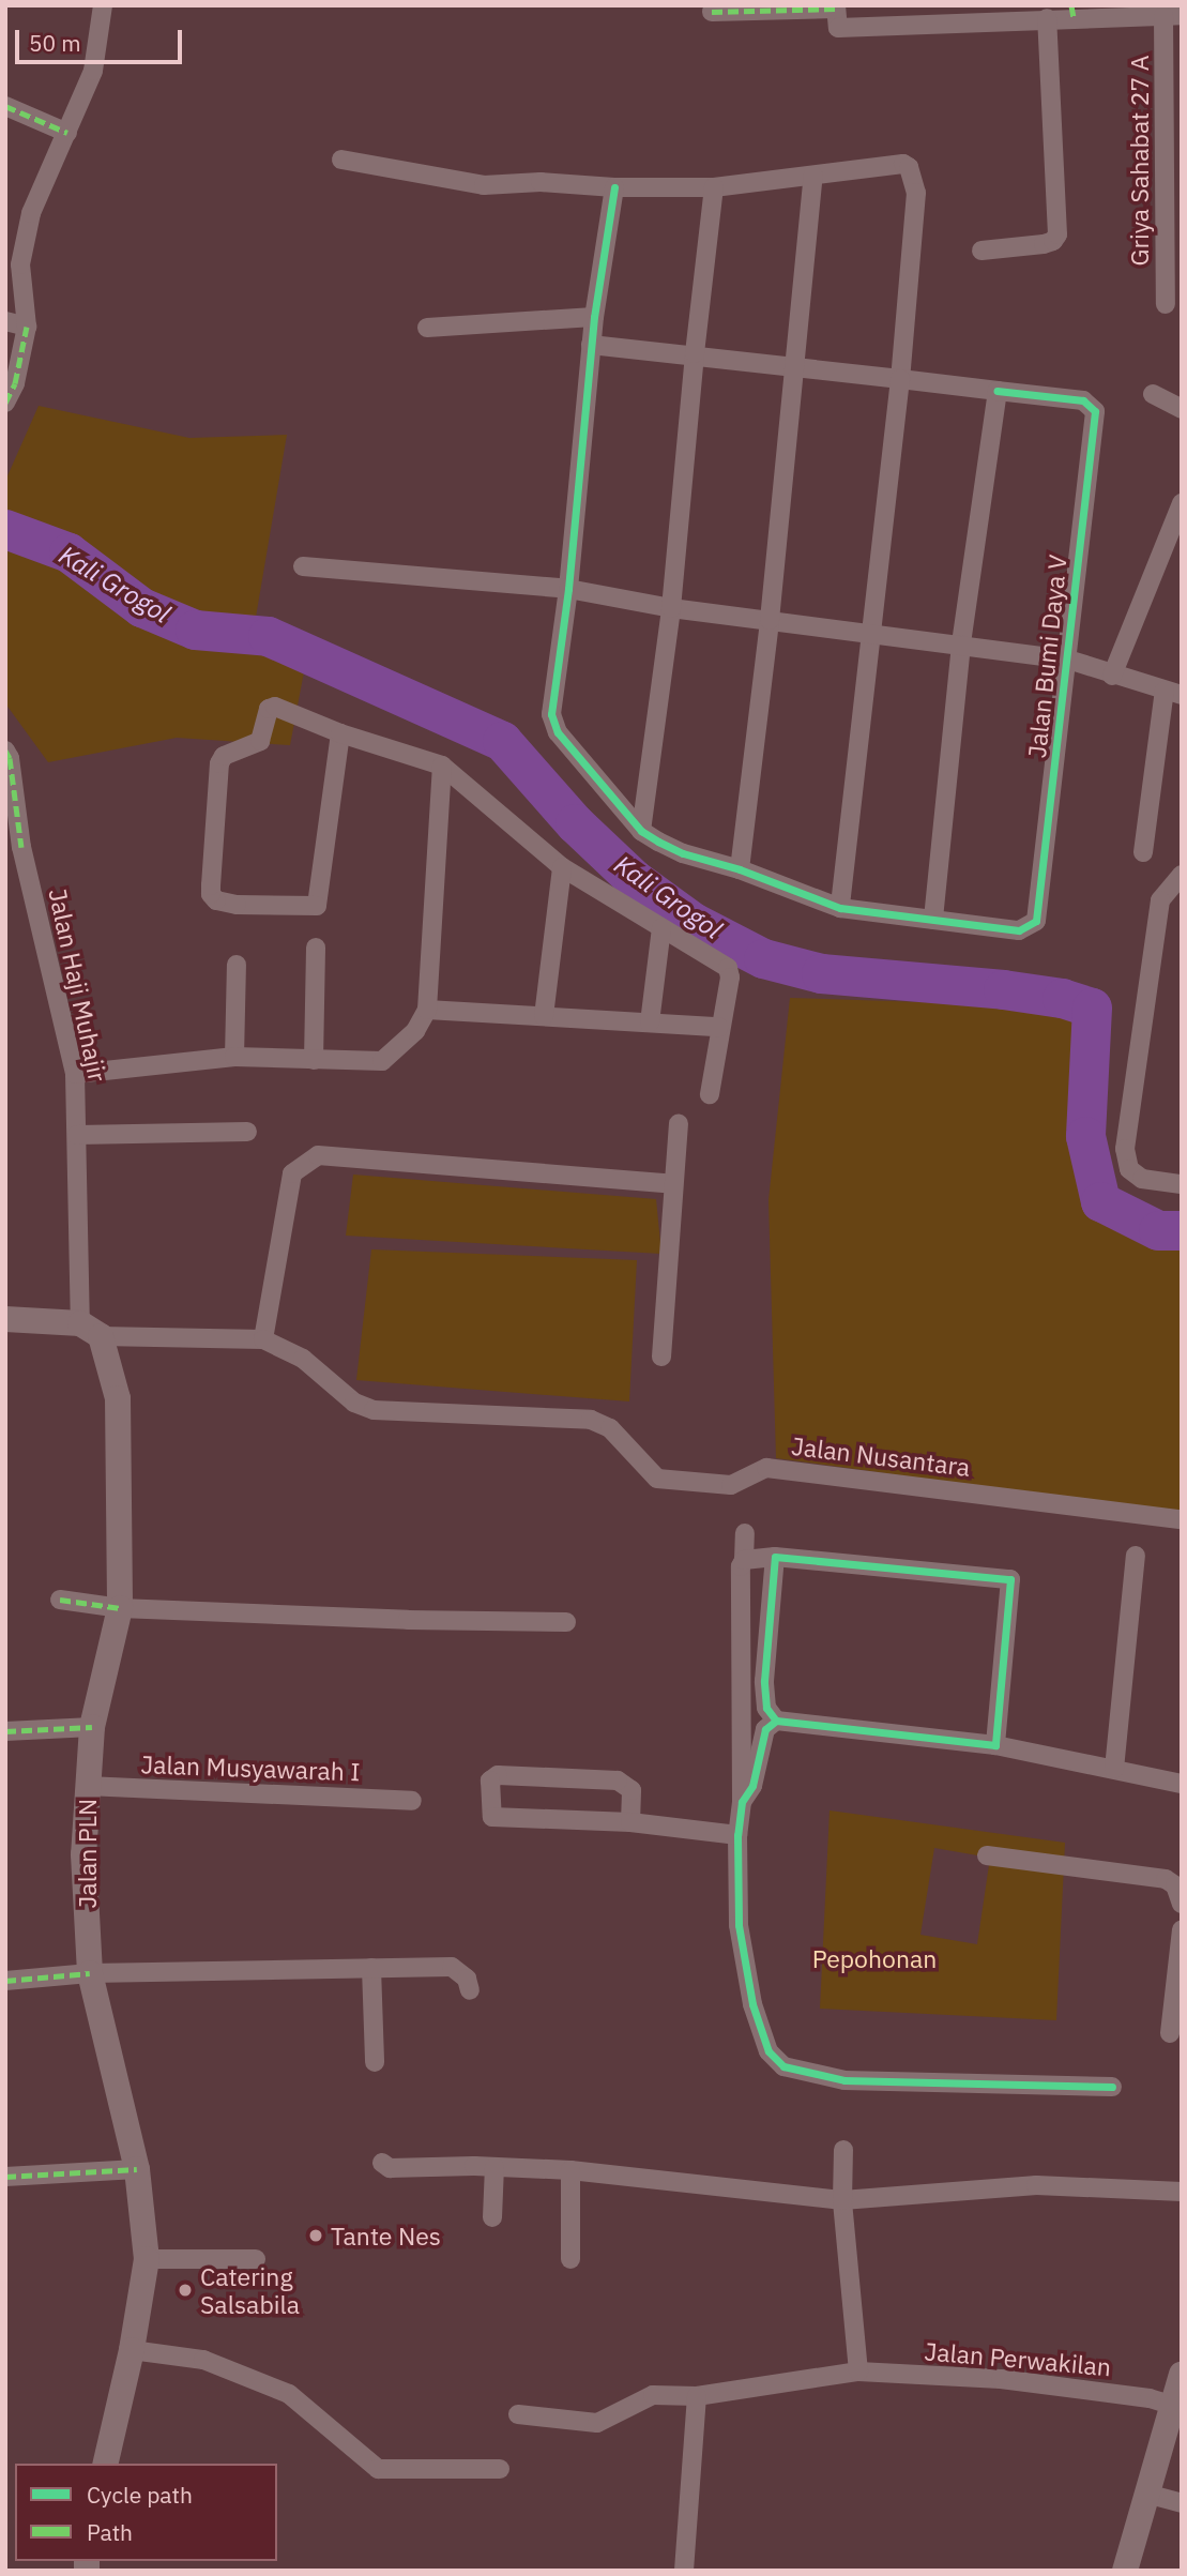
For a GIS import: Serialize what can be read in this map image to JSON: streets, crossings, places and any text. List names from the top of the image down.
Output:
{
  "streets": {
    "street": [
      "Griya Sahabat 27 A",
      "Jalan Bumi Daya V",
      "Jalan Haji Muhajir",
      "Jalan Nusantara",
      "Jalan Musyawarah I",
      "Jalan PLN",
      "Jalan Perwakilan"
    ]
  },
  "crossings": [
    ["Jalan Haji Muhajir", "Jalan PLN"],
    ["Jalan Musyawarah I", "Jalan PLN"]
  ],
  "water": ["Kali Grogol"],
  "parks": ["Pepohonan"],
  "places": ["Tante Nes", "Catering Salsabila"],
  "legend": ["Cycle path", "Path"],
  "scale_bar": "50 m"
}
